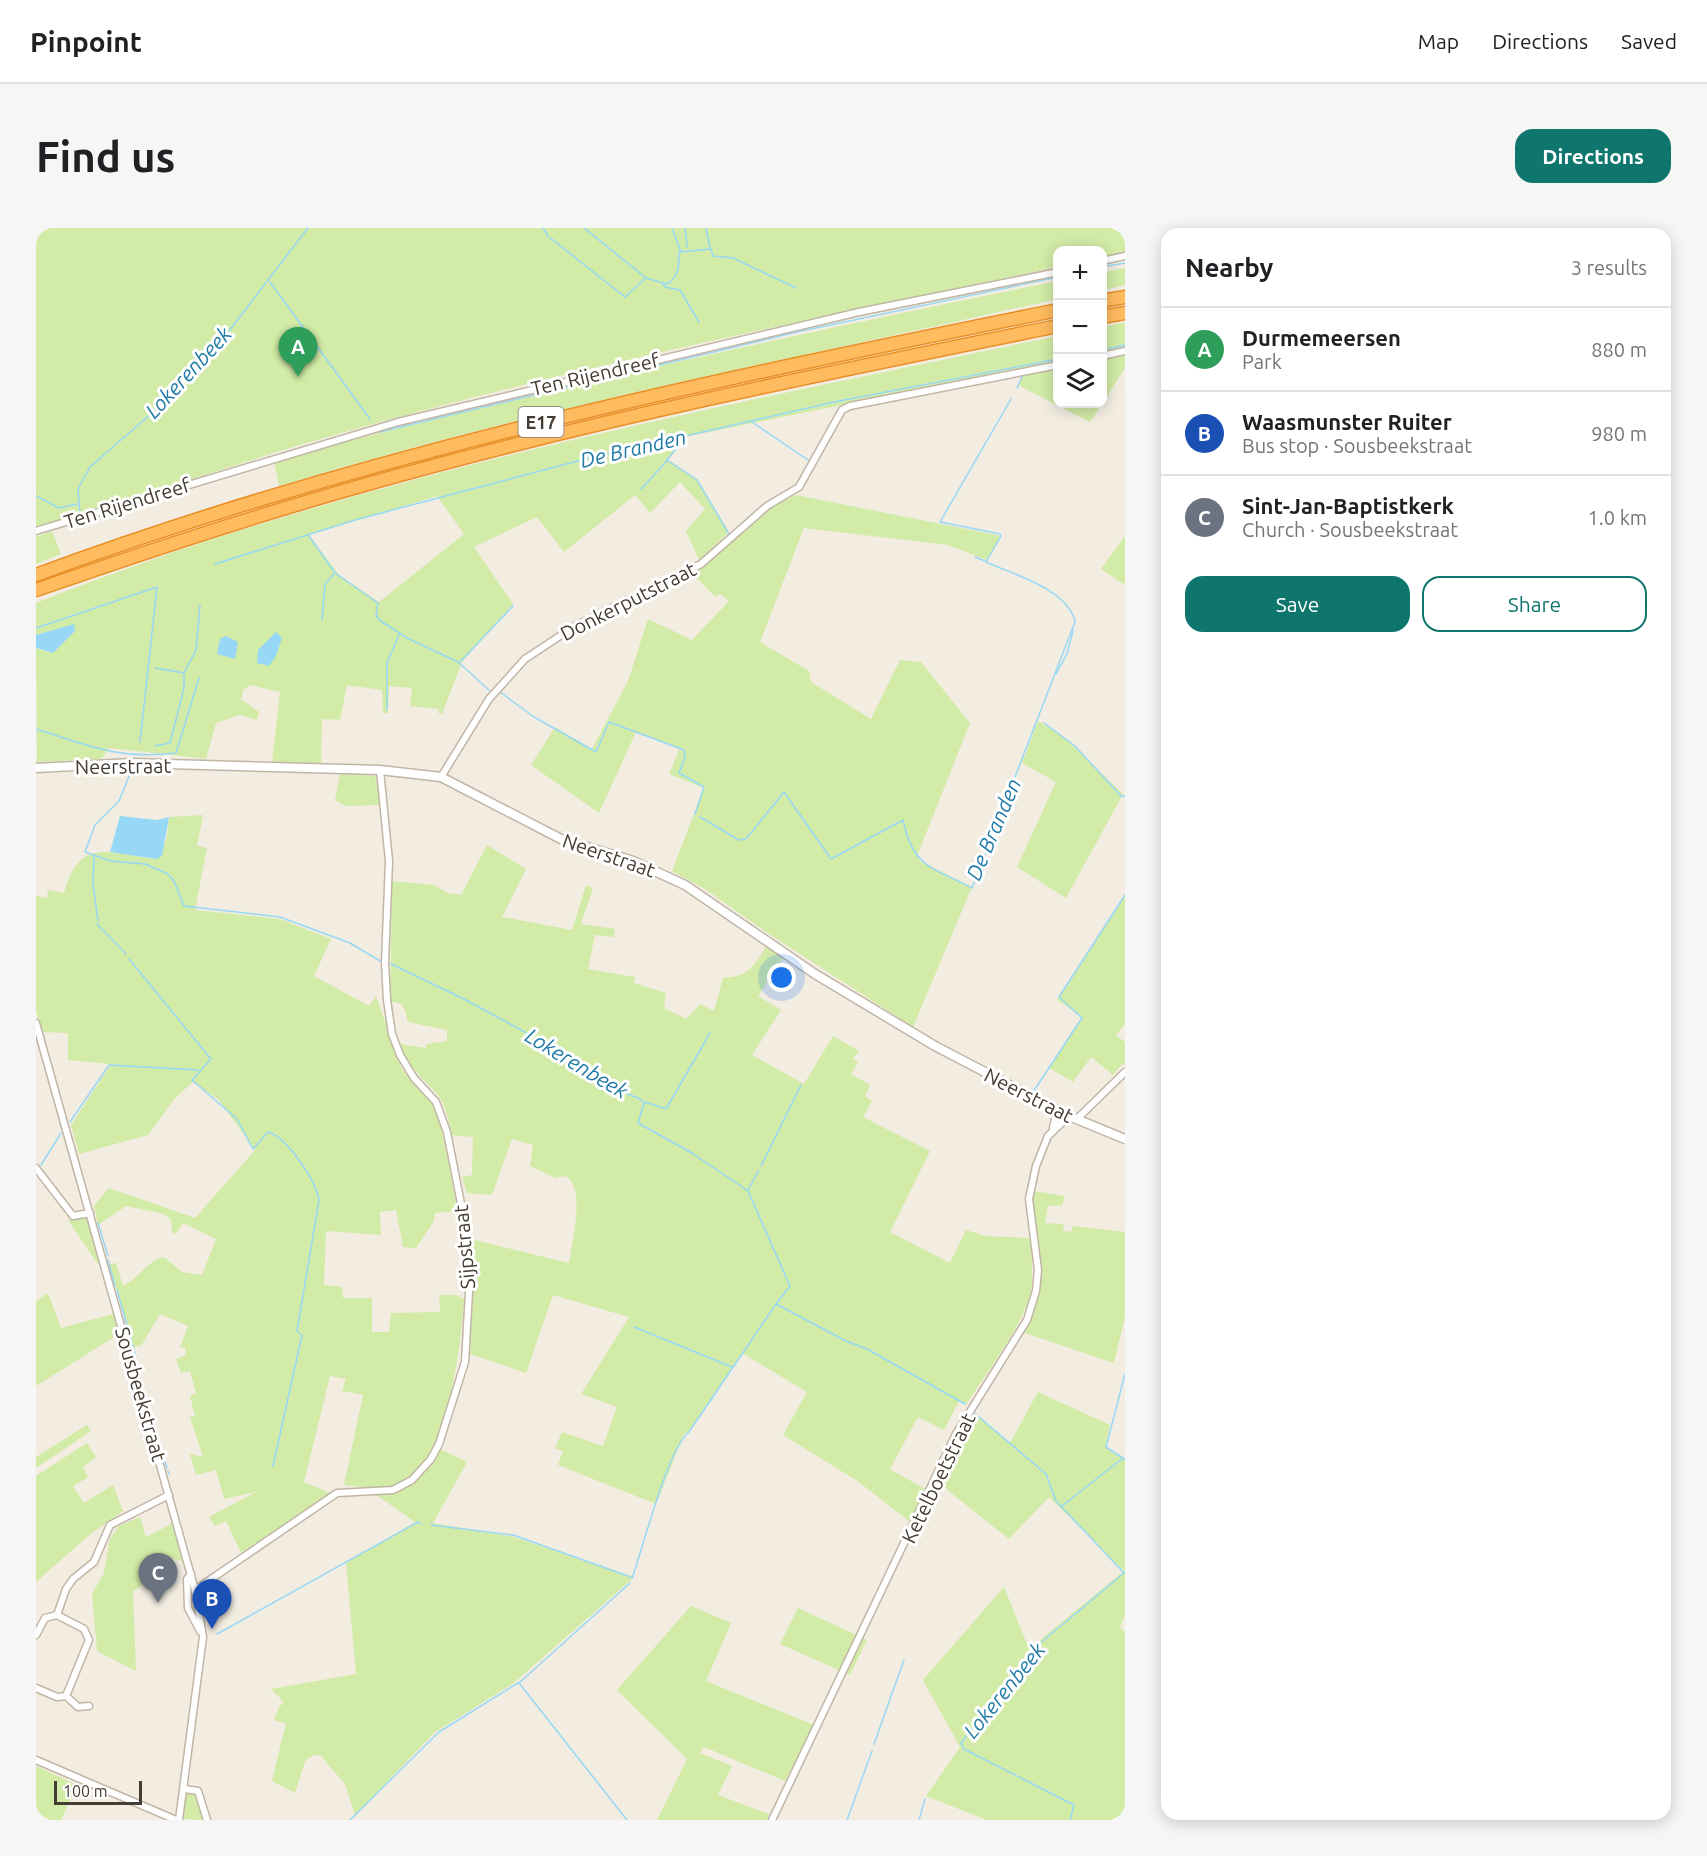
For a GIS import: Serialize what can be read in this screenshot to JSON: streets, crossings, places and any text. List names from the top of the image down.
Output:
{
  "streets": {
    "highway": ["E17"],
    "street": [
      "Ten Rijendreef",
      "Donkerputstraat",
      "Neerstraat",
      "Sijpstraat",
      "Sousbeekstraat",
      "Ketelboetstraat"
    ]
  },
  "crossings": [
    ["Donkerputstraat", "Neerstraat"],
    ["Neerstraat", "Sijpstraat"],
    ["Neerstraat", "Ketelboetstraat"],
    ["Sijpstraat", "Sousbeekstraat"]
  ],
  "water": ["Lokerenbeek", "De Branden"],
  "scale_bar": "100 m",
  "page": {
    "header": "Pinpoint",
    "nav": ["Map", "Directions", "Saved"],
    "buttons": [
      "Directions",
      ["Save", "Share"]
    ],
    "title": "Find us",
    "heading": ["Nearby", "3 results"],
    "map_buttons": ["+", "−"],
    "list": [
      {
        "mark": "A",
        "name": "Durmemeersen",
        "note": "Park",
        "value": "880 m"
      },
      {
        "mark": "B",
        "name": "Waasmunster Ruiter",
        "note": "Bus stop · Sousbeekstraat",
        "value": "980 m"
      },
      {
        "mark": "C",
        "name": "Sint-Jan-Baptistkerk",
        "note": "Church · Sousbeekstraat",
        "value": "1.0 km"
      }
    ],
    "pins": ["A", "C", "B"],
    "scale": "100 m"
  }
}
